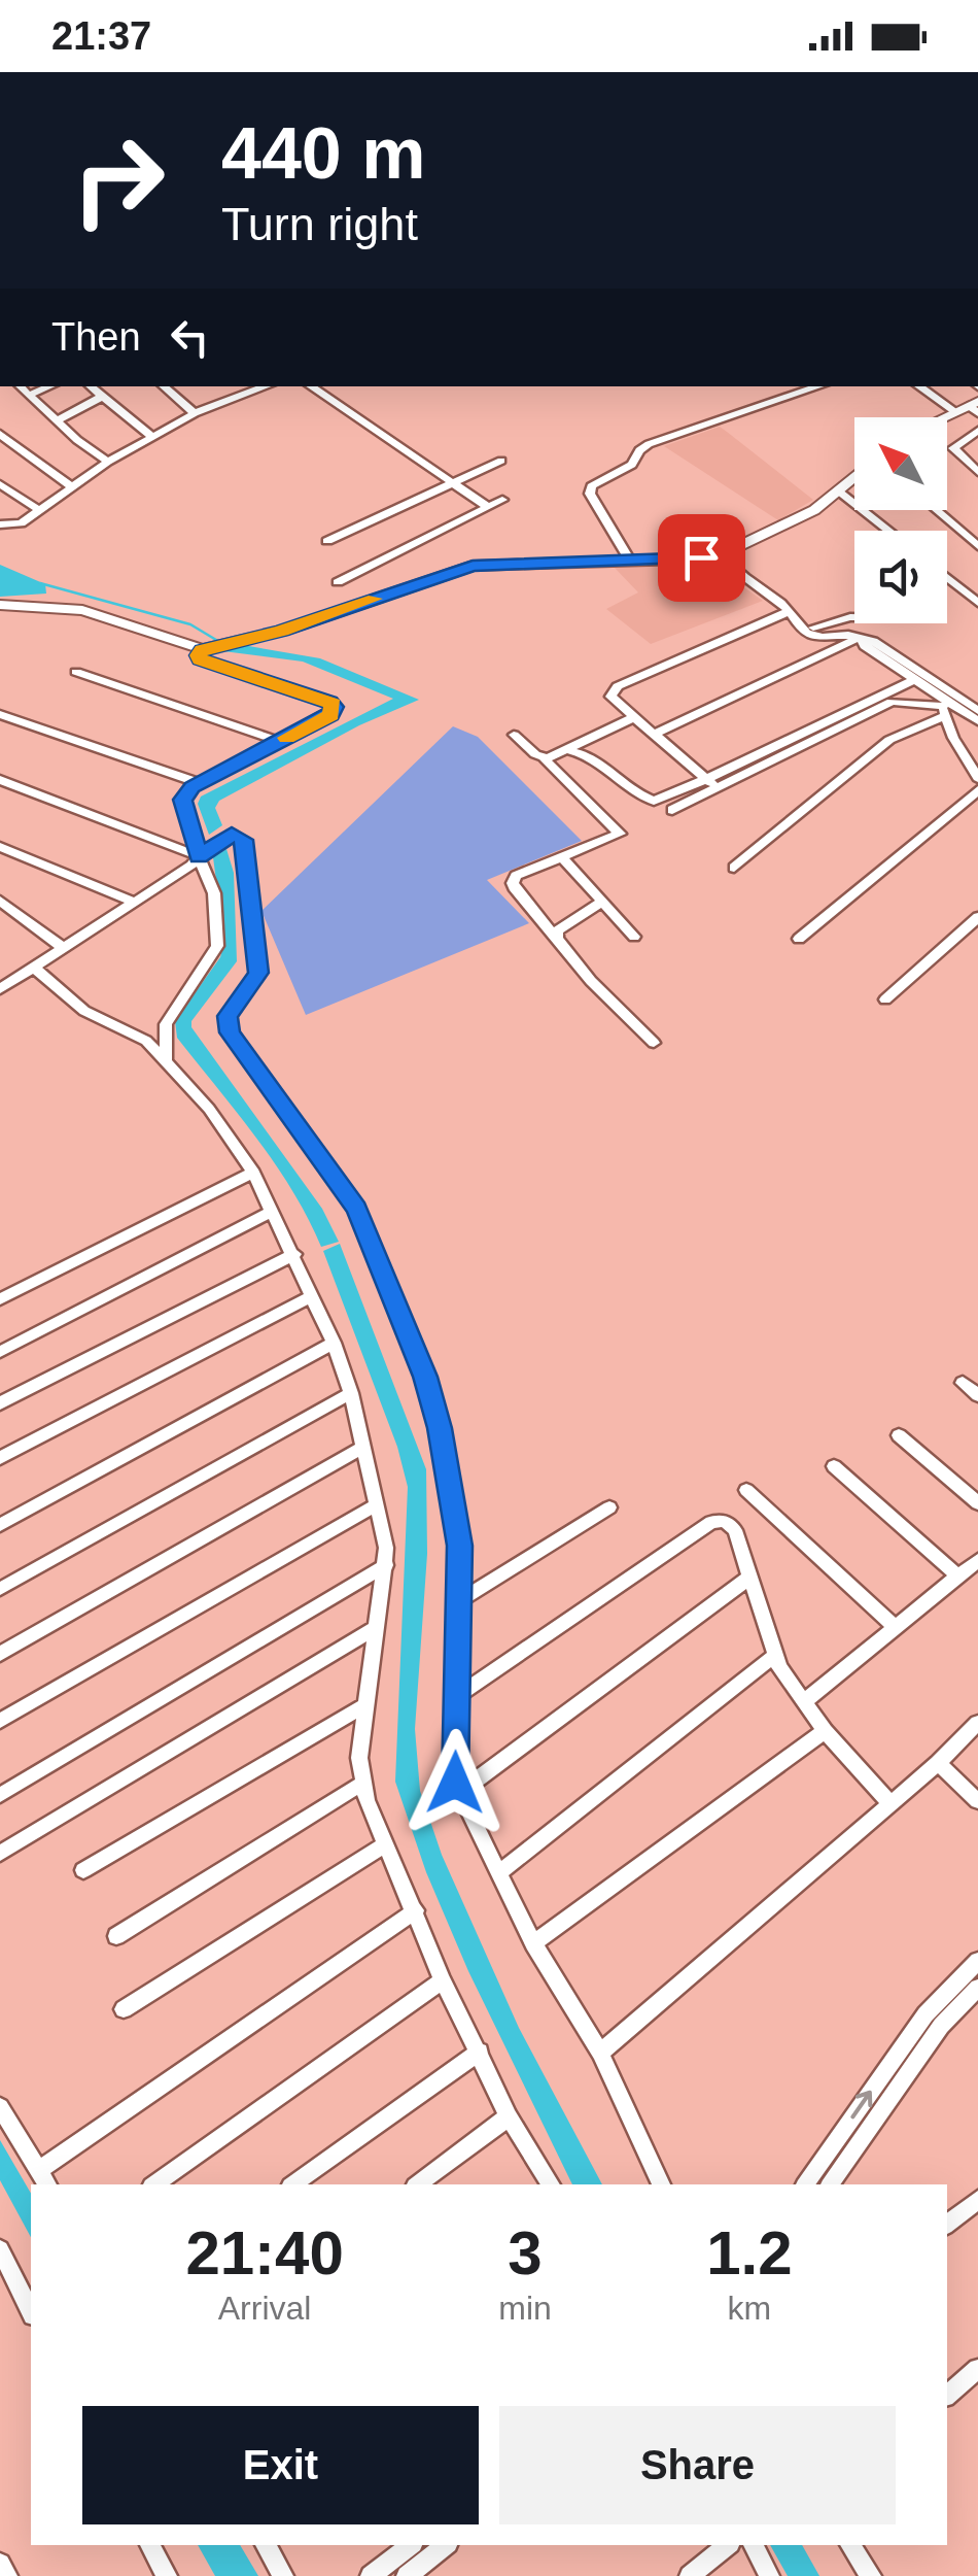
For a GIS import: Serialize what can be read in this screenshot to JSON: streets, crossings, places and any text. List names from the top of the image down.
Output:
{
  "north": "top left",
  "page": {
    "status": "21:37",
    "turn": ["440 m", "Turn right"],
    "then": "Then",
    "eta": [
      "21:40",
      "Arrival",
      "3",
      "min",
      "1.2",
      "km"
    ],
    "buttons": ["Exit", "Share"]
  }
}
